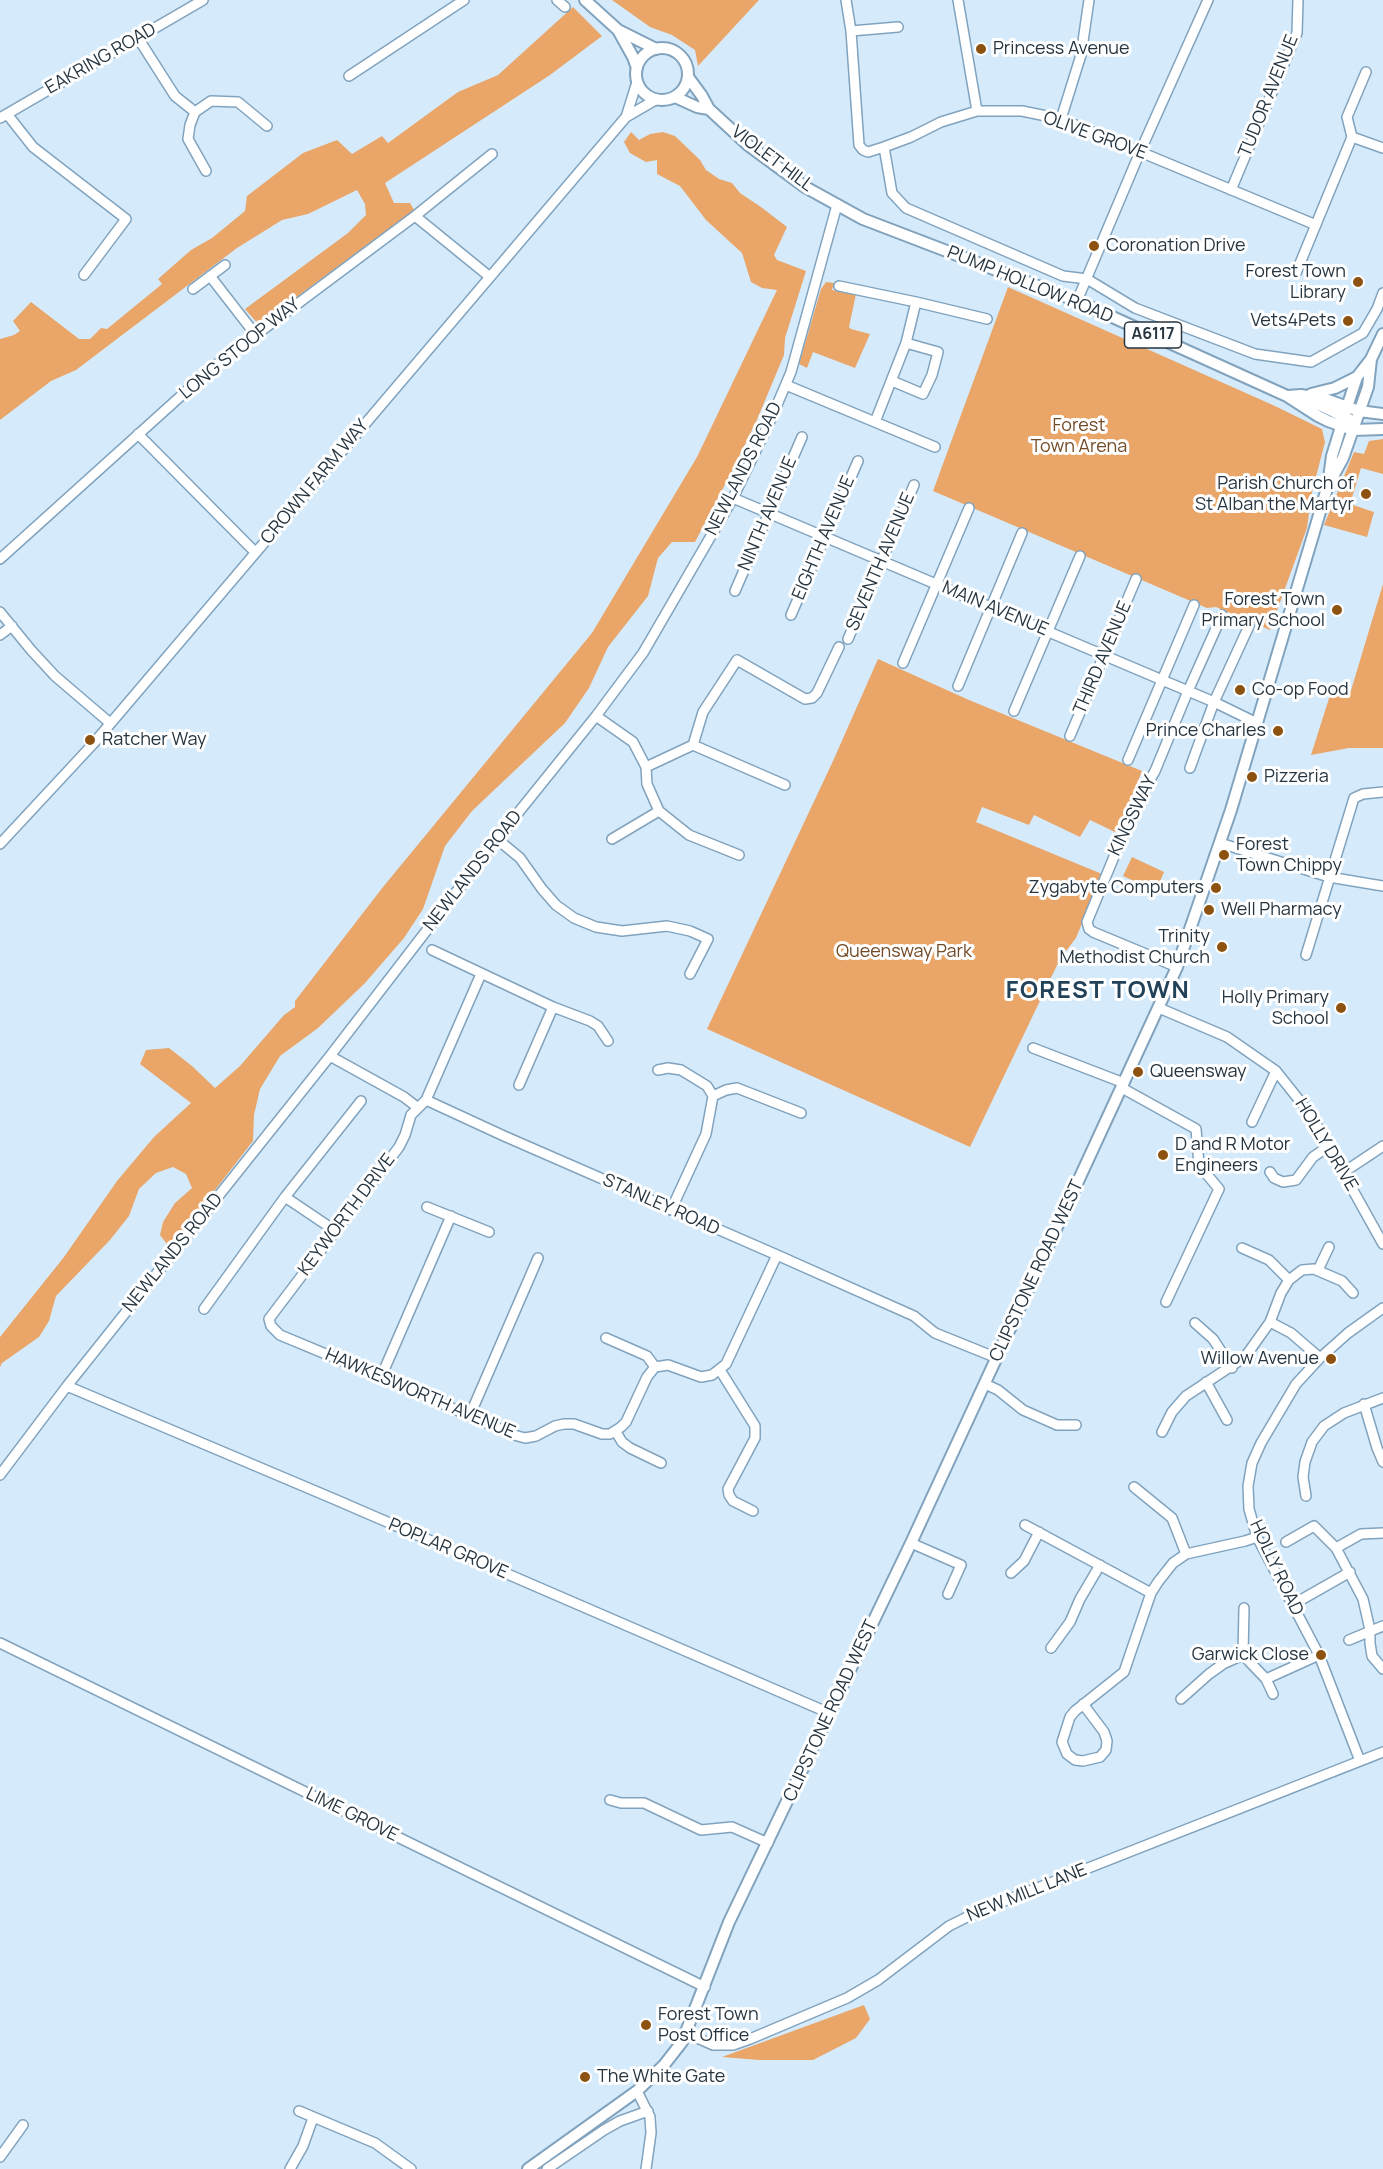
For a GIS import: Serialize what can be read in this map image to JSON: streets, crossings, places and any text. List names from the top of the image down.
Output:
{
  "streets": {
    "main road": [
      "VIOLET HILL",
      "PUMP HOLLOW ROAD",
      "A6117",
      "CLIPSTONE ROAD WEST"
    ],
    "street": [
      "EAKRING ROAD",
      "TUDOR AVENUE",
      "OLIVE GROVE",
      "LONG STOOP WAY",
      "NEWLANDS ROAD",
      "CROWN FARM WAY",
      "NINTH AVENUE",
      "EIGHTH AVENUE",
      "SEVENTH AVENUE",
      "MAIN AVENUE",
      "THIRD AVENUE",
      "KINGSWAY",
      "HOLLY DRIVE",
      "STANLEY ROAD",
      "KEYWORTH DRIVE",
      "HAWKESWORTH AVENUE",
      "POPLAR GROVE",
      "HOLLY ROAD",
      "LIME GROVE",
      "NEW MILL LANE"
    ]
  },
  "crossings": [
    ["TUDOR AVENUE", "OLIVE GROVE"],
    ["OLIVE GROVE", "PUMP HOLLOW ROAD"],
    ["VIOLET HILL", "PUMP HOLLOW ROAD"],
    ["VIOLET HILL", "A6117"],
    ["VIOLET HILL", "NEWLANDS ROAD"],
    ["VIOLET HILL", "CROWN FARM WAY"],
    ["PUMP HOLLOW ROAD", "A6117"],
    ["PUMP HOLLOW ROAD", "NEWLANDS ROAD"],
    ["PUMP HOLLOW ROAD", "CLIPSTONE ROAD WEST"],
    ["A6117", "CROWN FARM WAY"],
    ["A6117", "CLIPSTONE ROAD WEST"],
    ["NEWLANDS ROAD", "MAIN AVENUE"],
    ["NEWLANDS ROAD", "POPLAR GROVE"],
    ["NINTH AVENUE", "MAIN AVENUE"],
    ["EIGHTH AVENUE", "MAIN AVENUE"],
    ["SEVENTH AVENUE", "MAIN AVENUE"],
    ["MAIN AVENUE", "THIRD AVENUE"],
    ["MAIN AVENUE", "KINGSWAY"],
    ["MAIN AVENUE", "CLIPSTONE ROAD WEST"],
    ["KINGSWAY", "CLIPSTONE ROAD WEST"],
    ["HOLLY DRIVE", "CLIPSTONE ROAD WEST"],
    ["STANLEY ROAD", "CLIPSTONE ROAD WEST"],
    ["KEYWORTH DRIVE", "HAWKESWORTH AVENUE"],
    ["CLIPSTONE ROAD WEST", "POPLAR GROVE"],
    ["CLIPSTONE ROAD WEST", "LIME GROVE"],
    ["CLIPSTONE ROAD WEST", "NEW MILL LANE"],
    ["HOLLY ROAD", "NEW MILL LANE"]
  ],
  "districts": ["FOREST TOWN"],
  "parks": ["Forest Town Arena", "Queensway Park"],
  "places": [
    "Princess Avenue",
    "Coronation Drive",
    "Forest Town Library",
    "Vets4Pets",
    "Parish Church of St Alban the Martyr",
    "Forest Town Primary School",
    "Co-op Food",
    "Prince Charles",
    "Ratcher Way",
    "Pizzeria",
    "Forest Town Chippy",
    "Zygabyte Computers",
    "Well Pharmacy",
    "Trinity Methodist Church",
    "Holly Primary School",
    "Queensway",
    "D and R Motor Engineers",
    "Willow Avenue",
    "Garwick Close",
    "Forest Town Post Office",
    "The White Gate"
  ]
}
